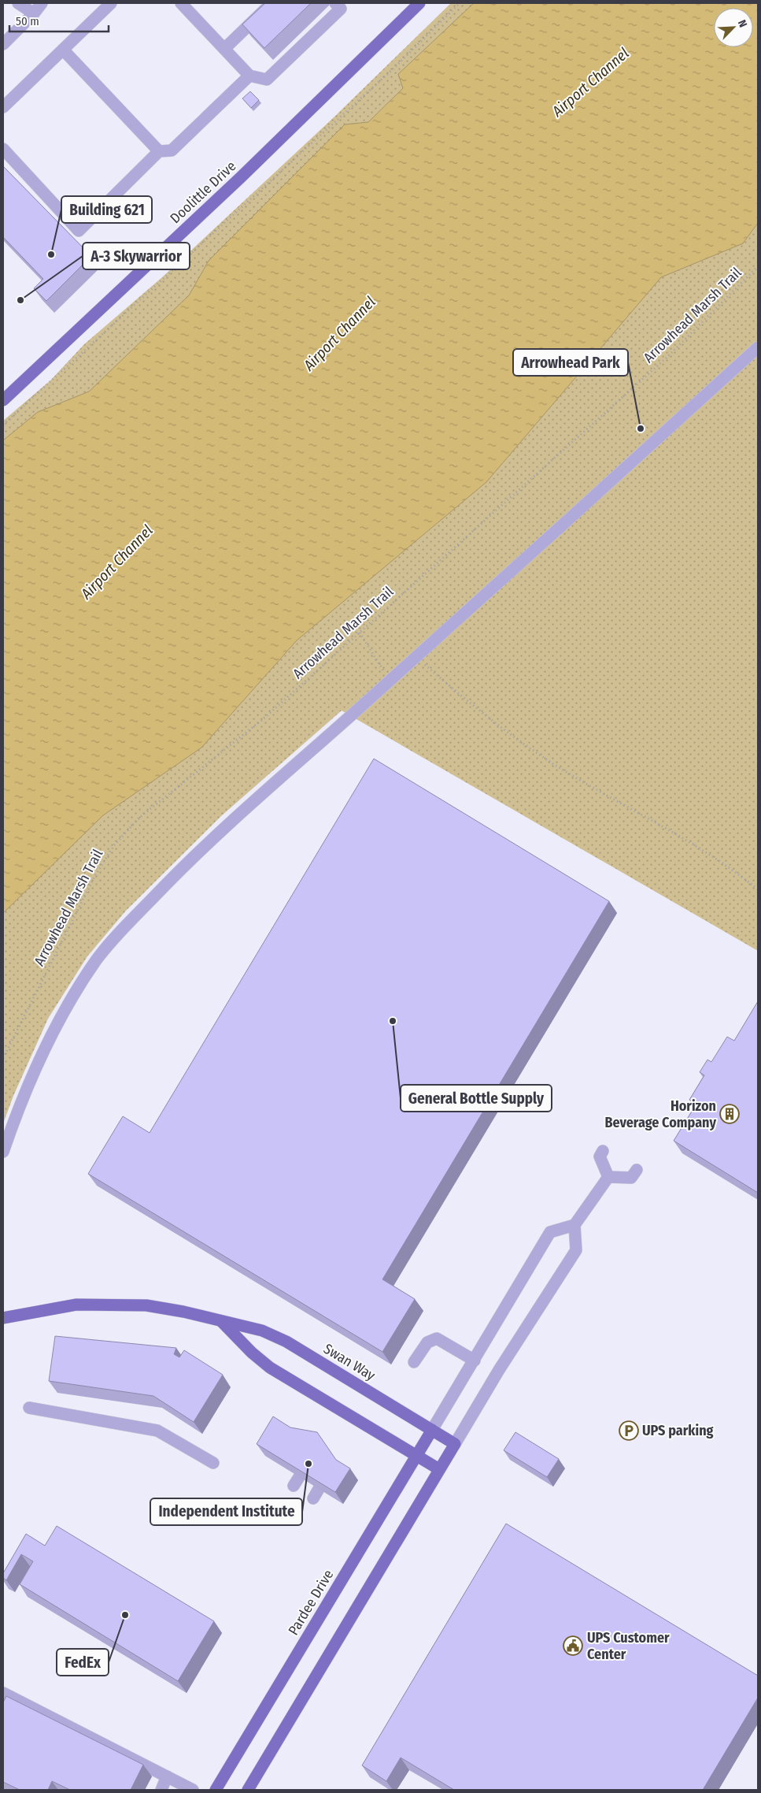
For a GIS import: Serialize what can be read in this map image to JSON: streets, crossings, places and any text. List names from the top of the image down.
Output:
{
  "streets": {
    "main road": ["Doolittle Drive", "Swan Way", "Pardee Drive"],
    "path": ["Arrowhead Marsh Trail"]
  },
  "crossings": [
    ["Swan Way", "Pardee Drive"]
  ],
  "water": ["Airport Channel"],
  "places": {
    "other": [
      "Building 621",
      "A-3 Skywarrior",
      "Arrowhead Park",
      "General Bottle Supply",
      "Independent Institute",
      "FedEx"
    ],
    "building": ["Horizon Beverage Company"],
    "parking": ["UPS parking"],
    "public building": ["UPS Customer Center"]
  },
  "scale_bar": "50 m",
  "north": "top right"
}
